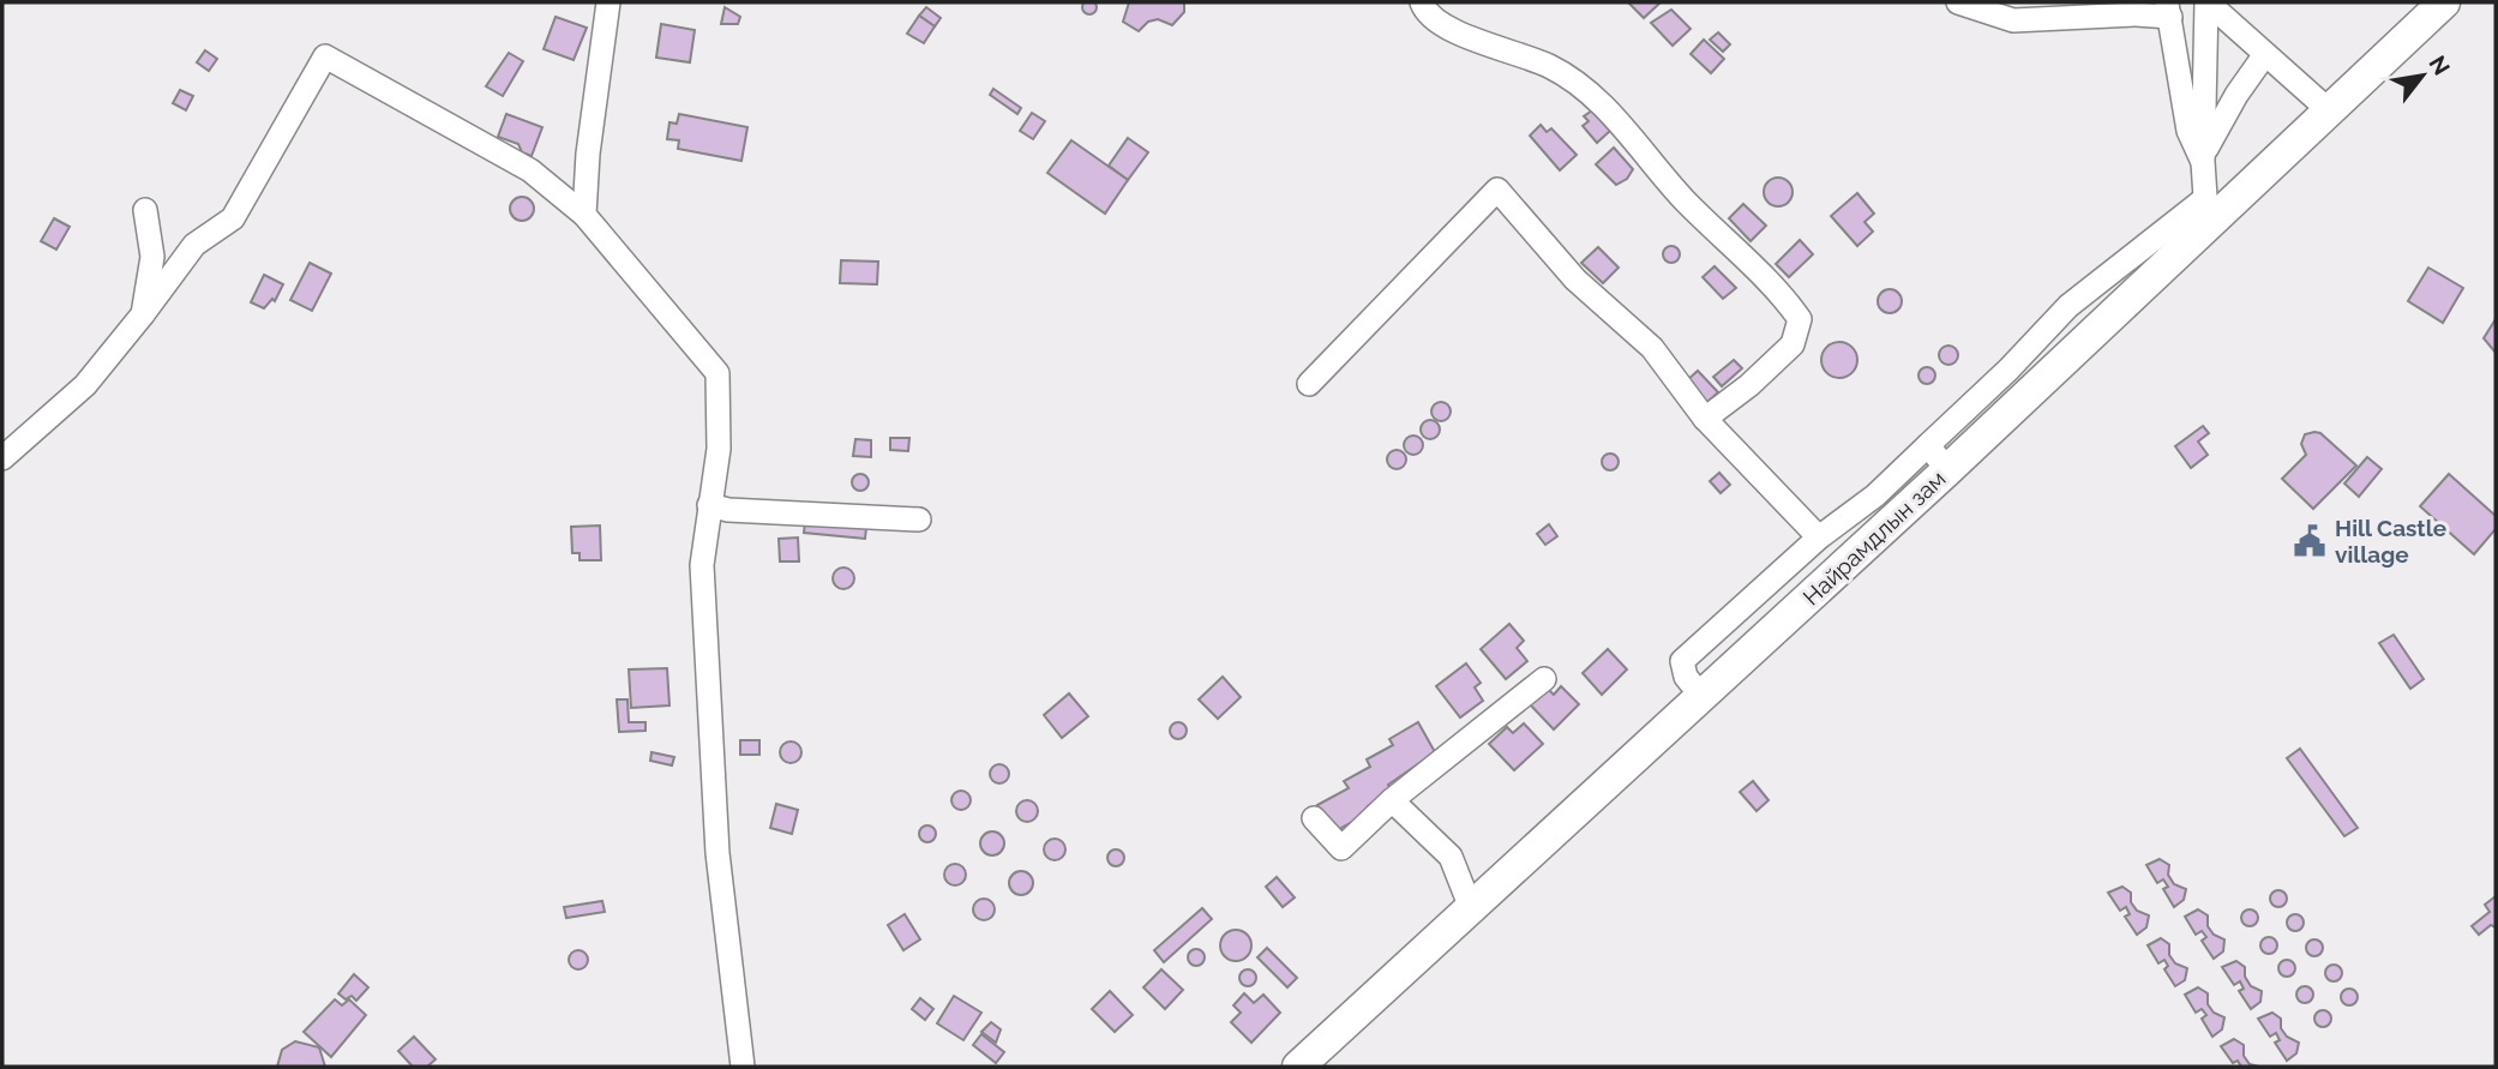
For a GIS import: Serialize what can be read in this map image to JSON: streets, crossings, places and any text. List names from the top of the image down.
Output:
{
  "streets": {
    "main road": ["Найрамдлын зам"]
  },
  "places": {
    "public building": ["Hill Castle village"]
  },
  "north": "top right"
}
